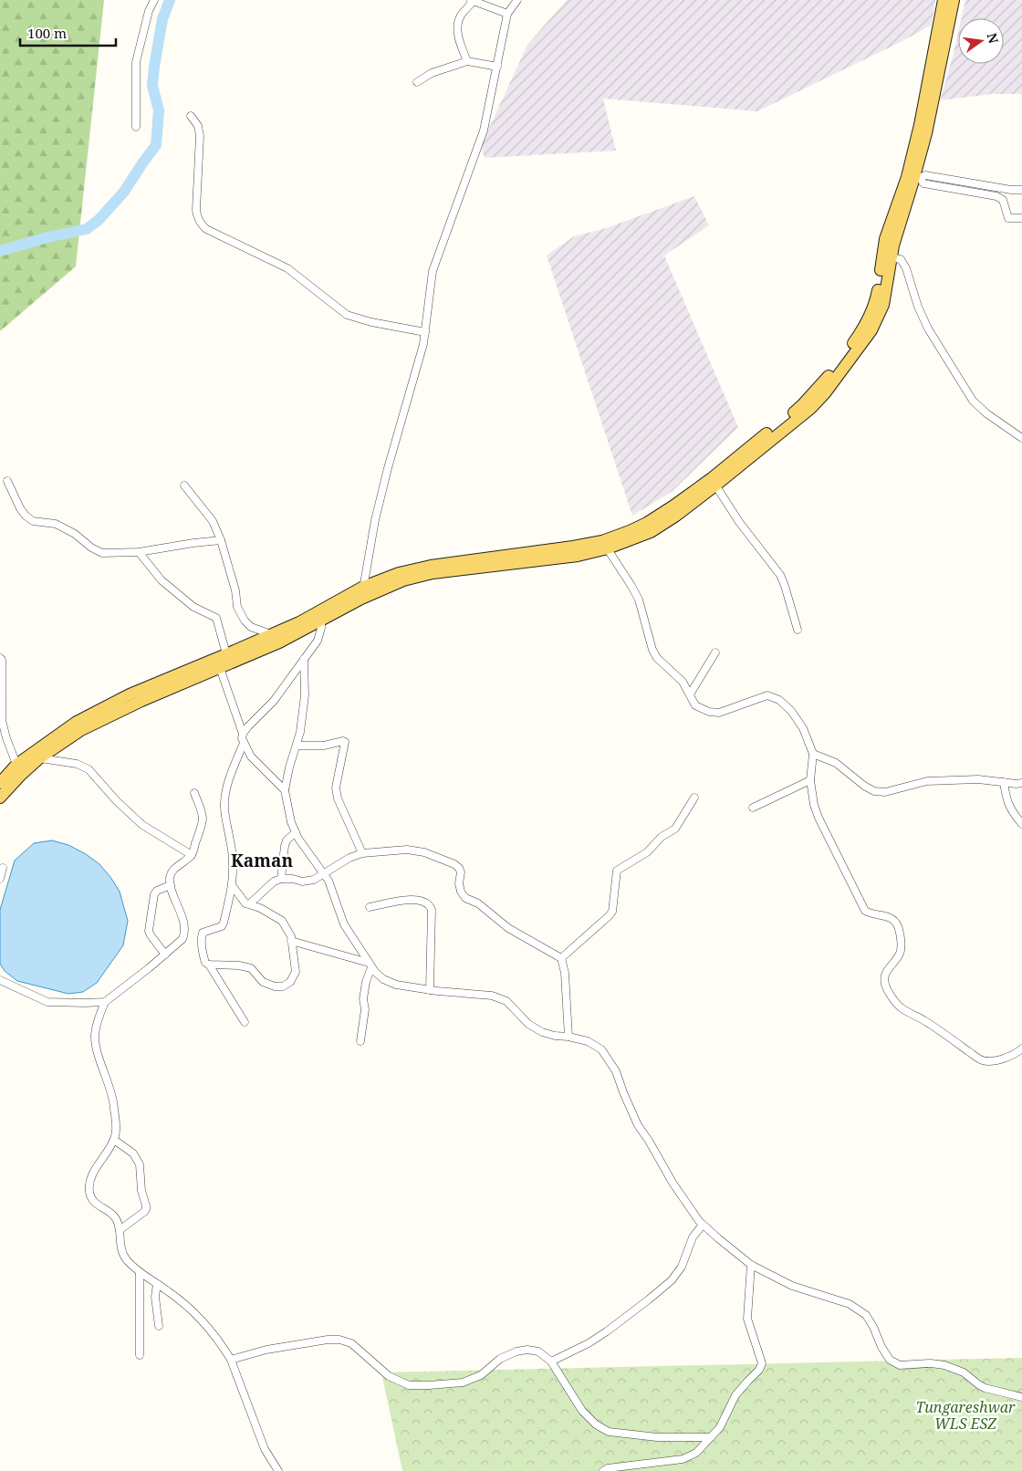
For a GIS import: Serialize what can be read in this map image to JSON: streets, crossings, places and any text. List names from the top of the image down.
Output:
{
  "districts": ["Kaman"],
  "parks": ["Tungareshwar WLS ESZ"],
  "scale_bar": "100 m",
  "north": "right"
}
